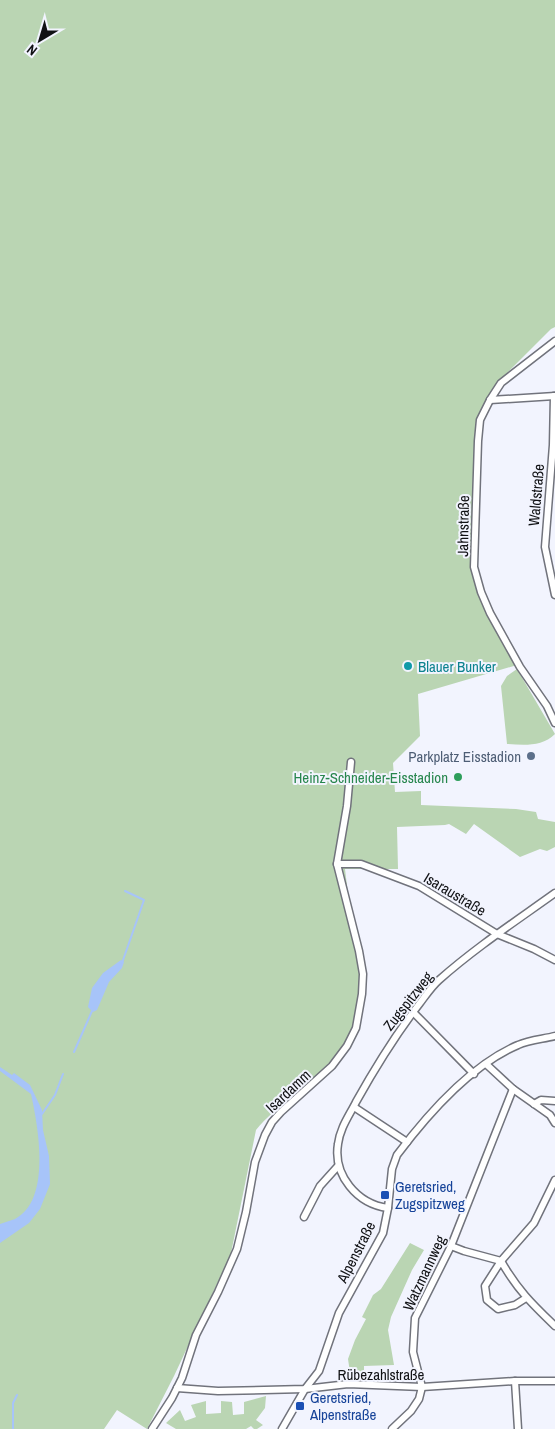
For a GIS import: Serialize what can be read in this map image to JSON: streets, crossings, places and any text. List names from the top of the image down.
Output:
{
  "streets": {
    "street": [
      "Waldstraße",
      "Jahnstraße",
      "Isaraustraße",
      "Zugspitzweg",
      "Isardamm",
      "Alpenstraße",
      "Watzmannweg",
      "Rübezahlstraße"
    ]
  },
  "crossings": [
    ["Isaraustraße", "Zugspitzweg"],
    ["Isaraustraße", "Isardamm"],
    ["Isardamm", "Rübezahlstraße"],
    ["Alpenstraße", "Rübezahlstraße"],
    ["Watzmannweg", "Rübezahlstraße"]
  ],
  "places": {
    "other": ["Blauer Bunker", "Parkplatz Eisstadion", "Heinz-Schneider-Eisstadion"],
    "transit": ["Geretsried, Zugspitzweg", "Geretsried, Alpenstraße"]
  },
  "north": "bottom left"
}
